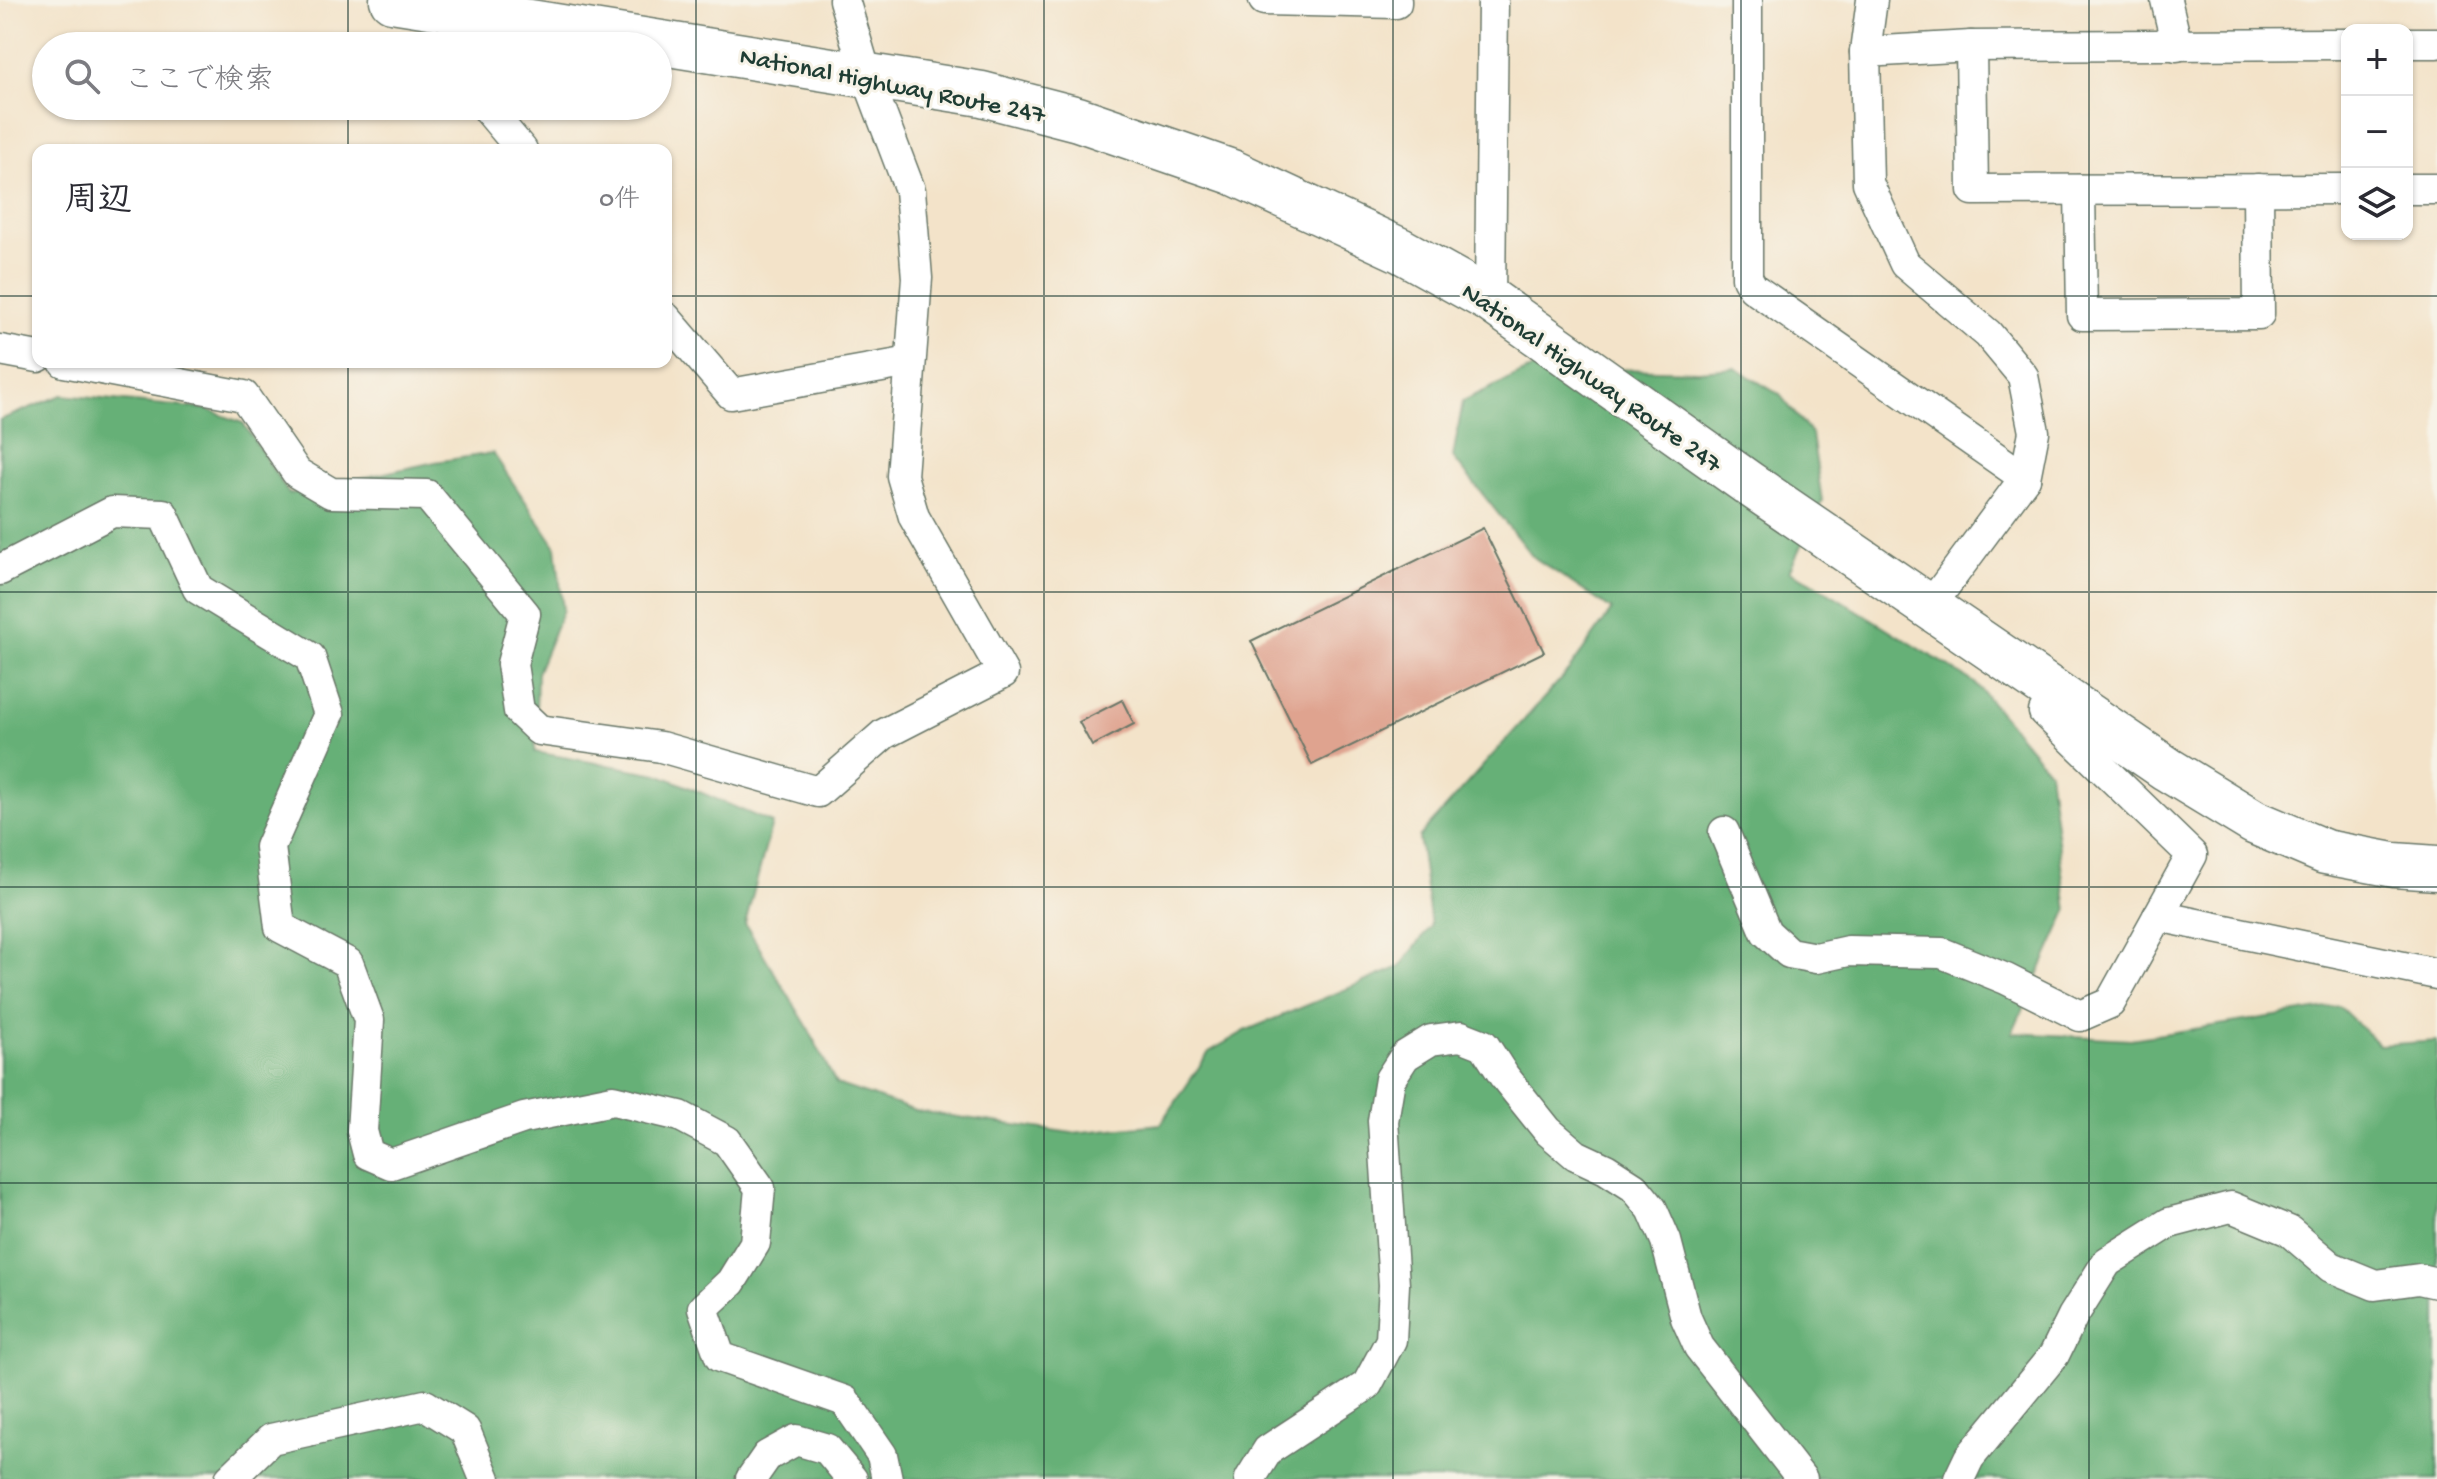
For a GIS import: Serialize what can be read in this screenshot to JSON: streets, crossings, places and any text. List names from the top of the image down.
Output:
{
  "streets": {
    "highway": ["National Highway Route 247"]
  },
  "page": {
    "map_buttons": ["+", "−"],
    "search": "ここで検索",
    "heading": ["周辺", "0件"]
  }
}
